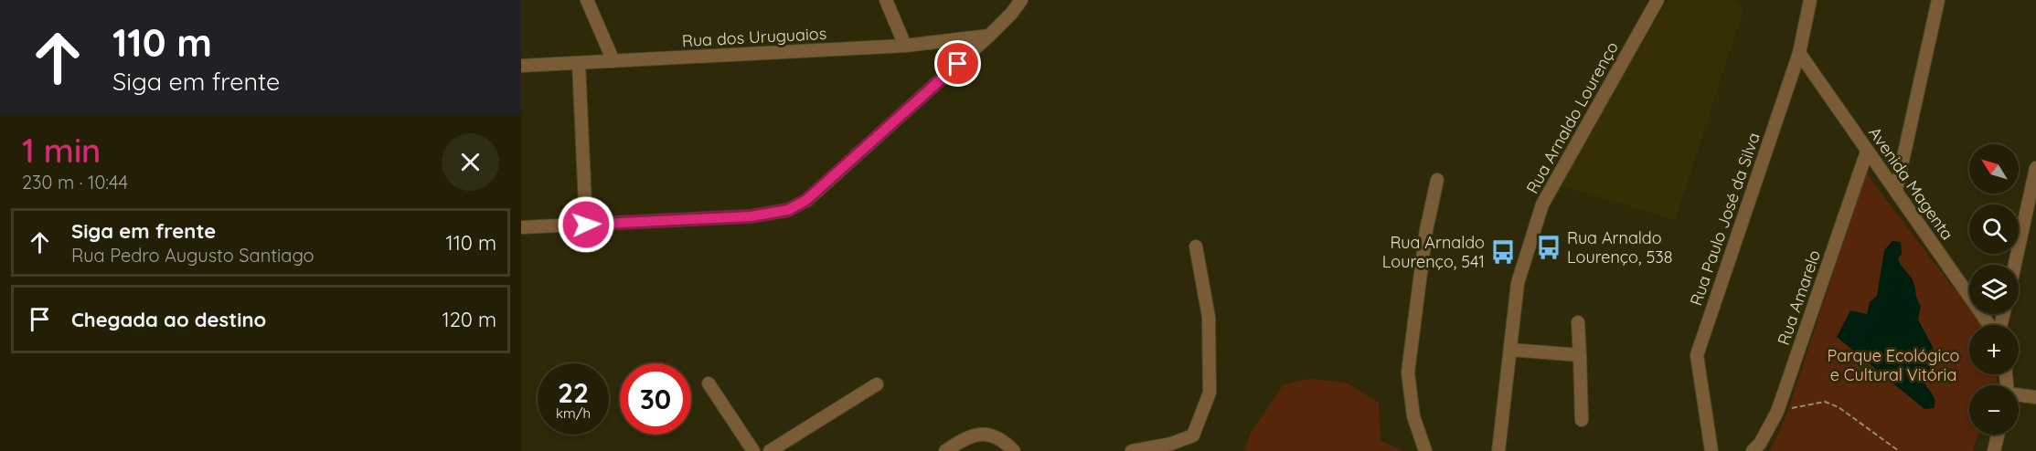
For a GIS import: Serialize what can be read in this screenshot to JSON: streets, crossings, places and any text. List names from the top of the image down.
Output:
{
  "streets": {
    "street": [
      "Rua dos Uruguaios",
      "Rua Arnaldo Lourenço",
      "Avenida Magenta",
      "Rua Paulo José da Silva",
      "Rua Amarelo"
    ]
  },
  "crossings": [
    ["Avenida Magenta", "Rua Paulo José da Silva"],
    ["Avenida Magenta", "Rua Amarelo"]
  ],
  "parks": ["Parque Ecológico e Cultural Vitória"],
  "places": {
    "bus stop": ["Rua Arnaldo Lourenço, 538", "Rua Arnaldo Lourenço, 541"]
  },
  "north": "top left",
  "page": {
    "turn": ["110 m", "Siga em frente"],
    "heading": ["1 min", "230 m · 10:44"],
    "map_buttons": ["+", "−"],
    "list": [
      {
        "name": "Siga em frente",
        "note": "Rua Pedro Augusto Santiago",
        "value": "110 m"
      },
      {
        "name": "Chegada ao destino",
        "value": "120 m"
      }
    ],
    "speed": "22 km/h",
    "limit": "30"
  }
}
